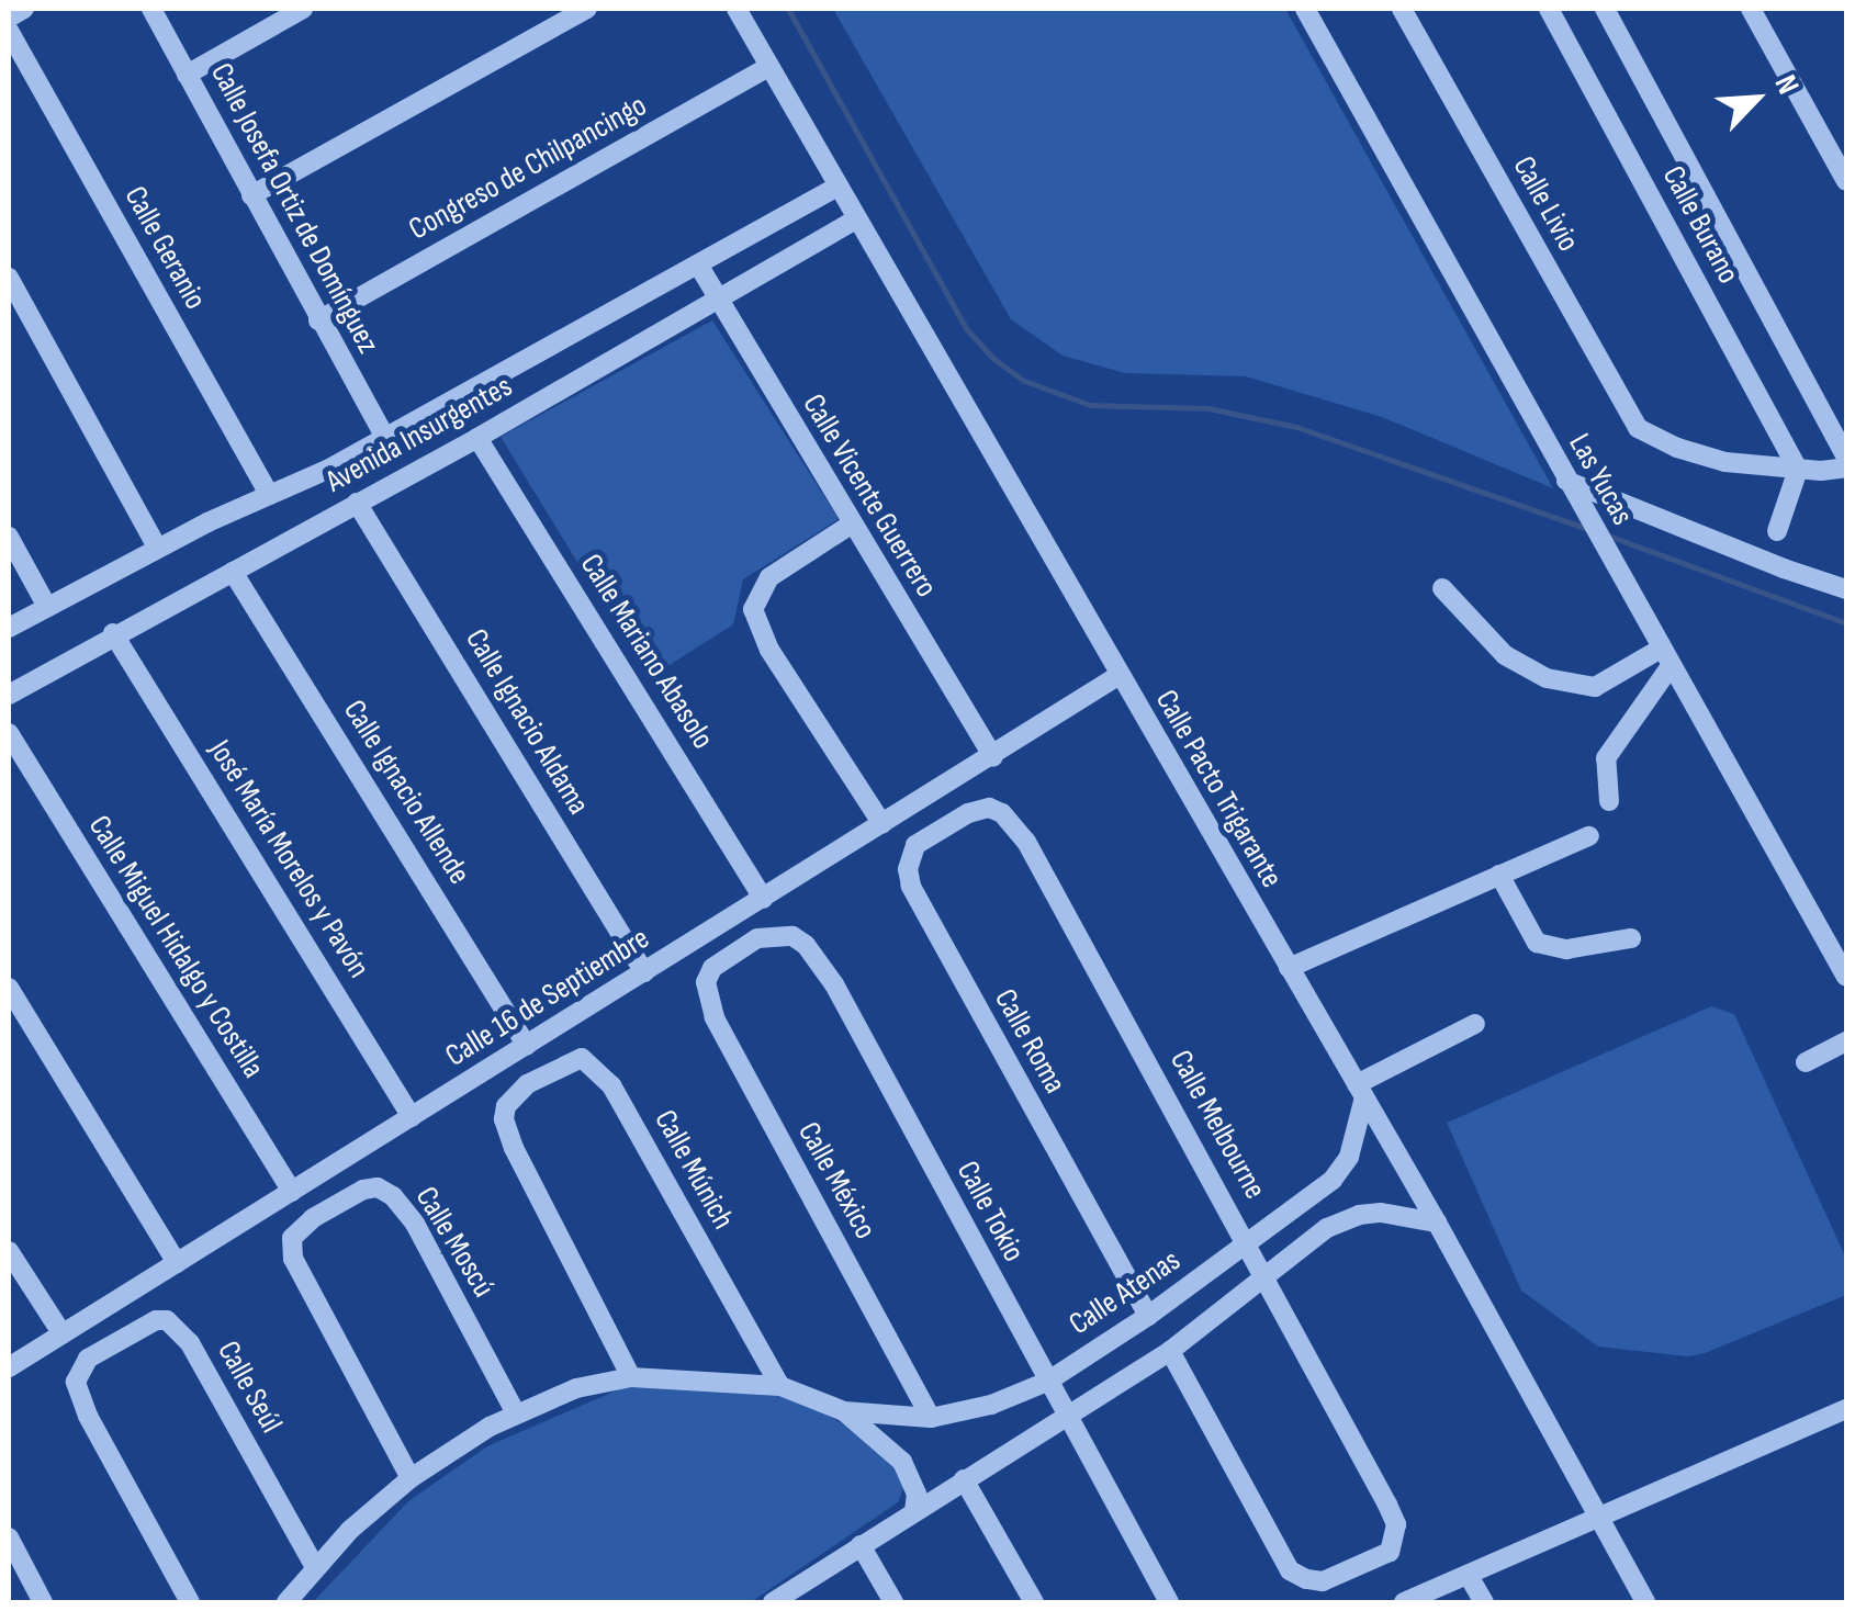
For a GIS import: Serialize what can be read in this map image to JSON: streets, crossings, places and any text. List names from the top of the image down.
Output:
{
  "streets": {
    "street": [
      "Congreso de Chilpancingo",
      "Calle Livio",
      "Calle Josefa Ortiz de Domínguez",
      "Calle Burano",
      "Calle Geranio",
      "Avenida Insurgentes",
      "Las Yucas",
      "Calle Vicente Guerrero",
      "Calle Mariano Abasolo",
      "Calle Ignacio Aldama",
      "Calle Pacto Trigarante",
      "Calle Ignacio Allende",
      "José María Morelos y Pavón",
      "Calle Miguel Hidalgo y Costilla",
      "Calle 16 de Septiembre",
      "Calle Roma",
      "Calle Melbourne",
      "Calle Múnich",
      "Calle México",
      "Calle Tokio",
      "Calle Moscú",
      "Calle Atenas",
      "Calle Seúl"
    ]
  },
  "crossings": [
    ["Congreso de Chilpancingo", "Calle Josefa Ortiz de Domínguez"],
    ["Congreso de Chilpancingo", "Calle Pacto Trigarante"],
    ["Calle Livio", "Calle Burano"],
    ["Calle Josefa Ortiz de Domínguez", "Avenida Insurgentes"],
    ["Calle Geranio", "Avenida Insurgentes"],
    ["Avenida Insurgentes", "Calle Vicente Guerrero"],
    ["Avenida Insurgentes", "Calle Mariano Abasolo"],
    ["Avenida Insurgentes", "Calle Ignacio Aldama"],
    ["Avenida Insurgentes", "Calle Pacto Trigarante"],
    ["Avenida Insurgentes", "Calle Ignacio Allende"],
    ["Avenida Insurgentes", "José María Morelos y Pavón"],
    ["Calle Vicente Guerrero", "Calle 16 de Septiembre"],
    ["Calle Mariano Abasolo", "Calle 16 de Septiembre"],
    ["Calle Ignacio Aldama", "Calle 16 de Septiembre"],
    ["Calle Pacto Trigarante", "Calle 16 de Septiembre"],
    ["Calle Pacto Trigarante", "Calle Atenas"],
    ["Calle Ignacio Allende", "Calle 16 de Septiembre"],
    ["José María Morelos y Pavón", "Calle 16 de Septiembre"],
    ["Calle Miguel Hidalgo y Costilla", "Calle 16 de Septiembre"],
    ["Calle Roma", "Calle Melbourne"],
    ["Calle Roma", "Calle Atenas"],
    ["Calle Melbourne", "Calle Atenas"],
    ["Calle Múnich", "Calle Atenas"],
    ["Calle México", "Calle Tokio"],
    ["Calle México", "Calle Atenas"],
    ["Calle Tokio", "Calle Atenas"],
    ["Calle Moscú", "Calle Atenas"],
    ["Calle Atenas", "Calle Seúl"]
  ],
  "north": "top right"
}
